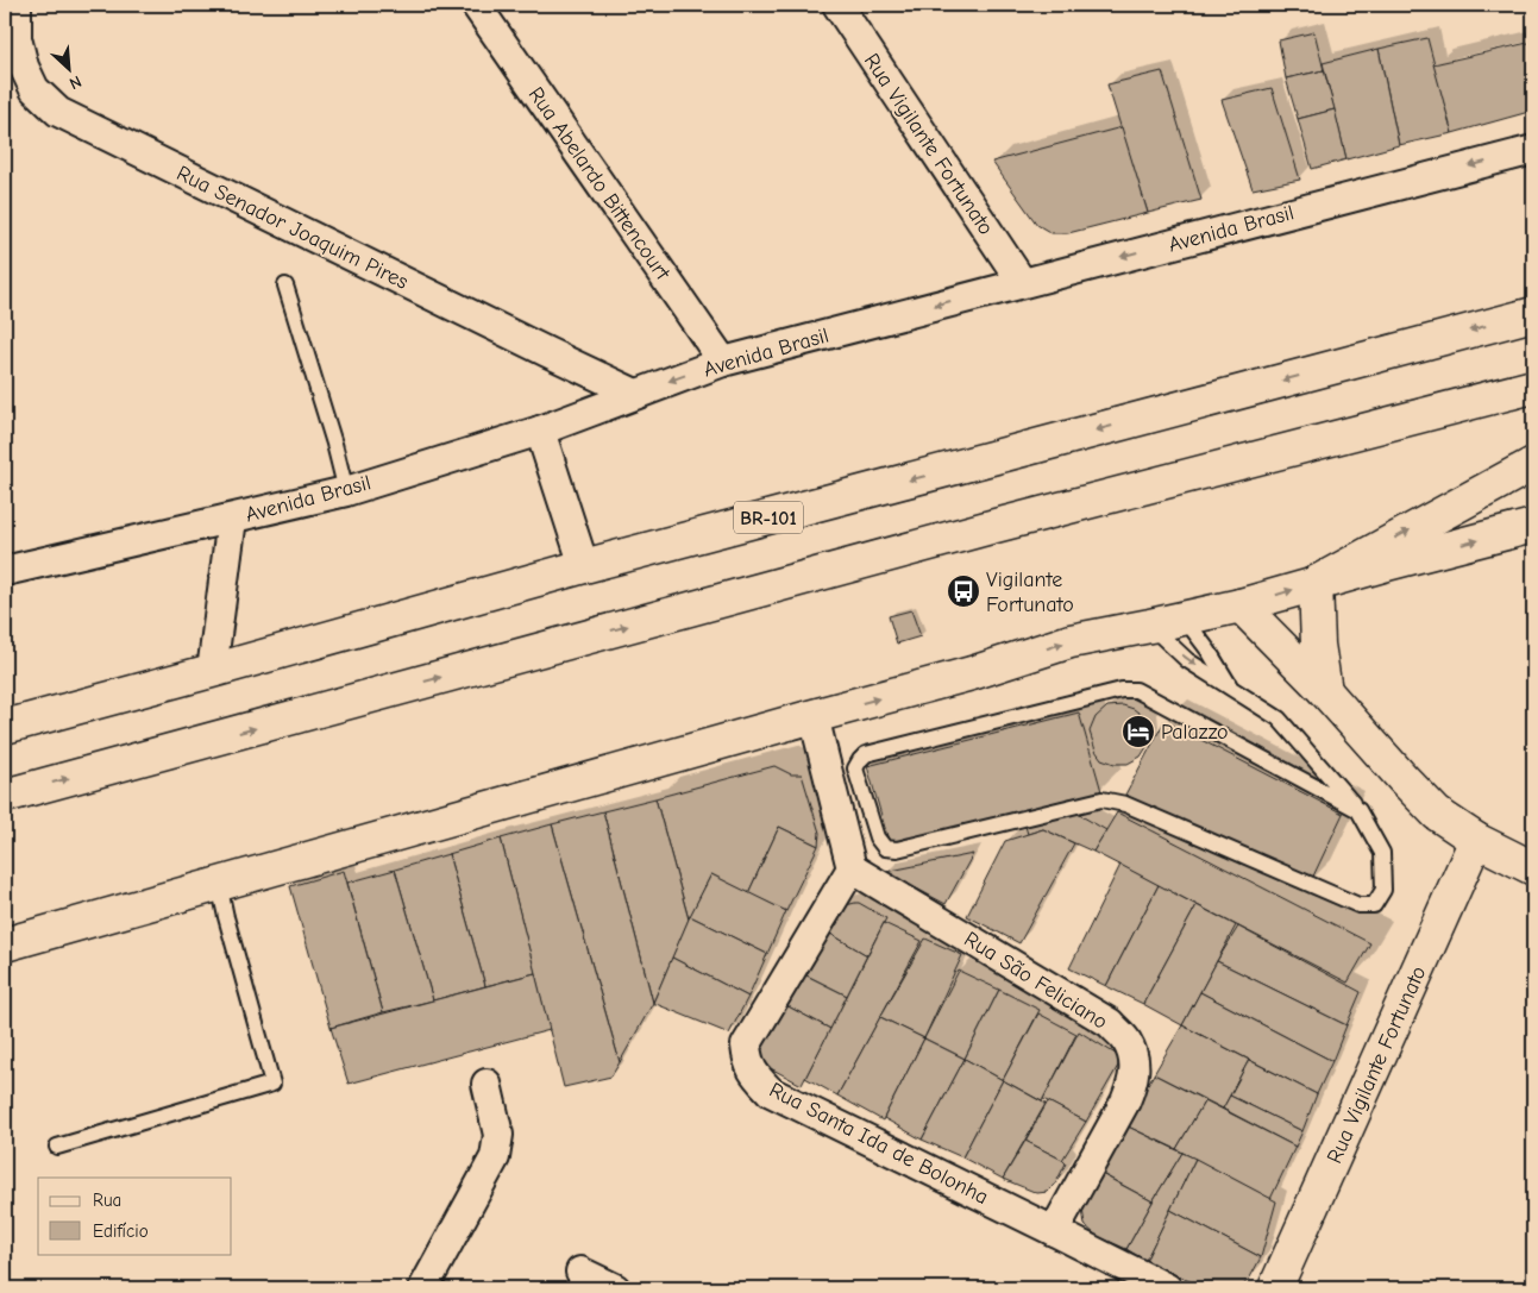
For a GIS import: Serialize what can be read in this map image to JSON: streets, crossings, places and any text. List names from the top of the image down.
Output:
{
  "streets": {
    "main road": ["Rua Vigilante Fortunato", "BR-101"],
    "street": [
      "Rua Abelardo Bittencourt",
      "Rua Senador Joaquim Pires",
      "Avenida Brasil",
      "Rua São Feliciano",
      "Rua Santa Ida de Bolonha"
    ]
  },
  "crossings": [
    ["Rua Vigilante Fortunato", "Avenida Brasil"],
    ["Rua Abelardo Bittencourt", "Avenida Brasil"],
    ["Rua Senador Joaquim Pires", "Avenida Brasil"],
    ["Rua São Feliciano", "Rua Santa Ida de Bolonha"]
  ],
  "one_way": ["Avenida Brasil"],
  "places": {
    "bus stop": ["Vigilante Fortunato"],
    "hotel": ["Palazzo"]
  },
  "legend": ["Rua", "Edifício"],
  "north": "bottom right"
}
